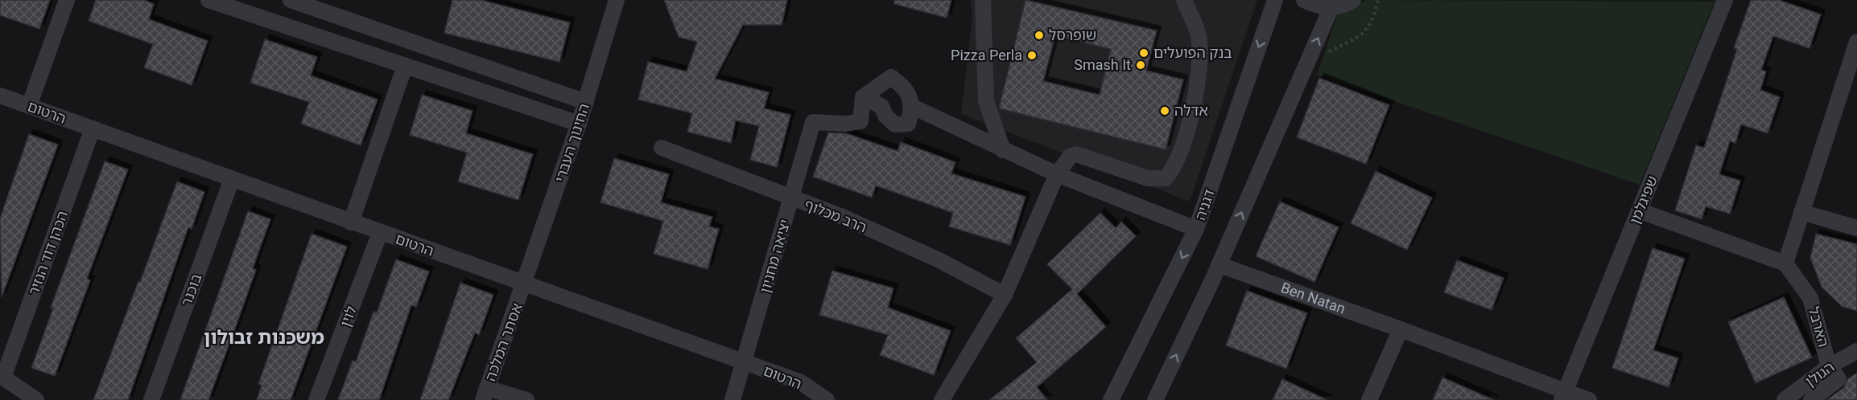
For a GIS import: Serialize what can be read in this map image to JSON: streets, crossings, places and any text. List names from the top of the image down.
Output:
{
  "streets": {
    "street": [
      "הרטום",
      "החינוך העברי",
      "שפיגלמן",
      "דגניה",
      "הרב מכלוף",
      "הכהן דוד הנזיר",
      "יציאה מחניון",
      "בוכנר",
      "Ben Natan",
      "לוין",
      "הארבל",
      "אסתר המלכה",
      "הגולן"
    ]
  },
  "crossings": [
    ["הרטום", "החינוך העברי"],
    ["הרטום", "הכהן דוד הנזיר"],
    ["הרטום", "יציאה מחניון"],
    ["הרטום", "בוכנר"],
    ["הרטום", "לוין"],
    ["הרטום", "אסתר המלכה"],
    ["החינוך העברי", "אסתר המלכה"],
    ["שפיגלמן", "Ben Natan"],
    ["הרב מכלוף", "יציאה מחניון"],
    ["הארבל", "הגולן"]
  ],
  "districts": ["משכנות זבולון"],
  "places": [
    "שופרסל",
    "בנק הפועלים",
    "Pizza Perla",
    "Smash It",
    "אדלה"
  ]
}
